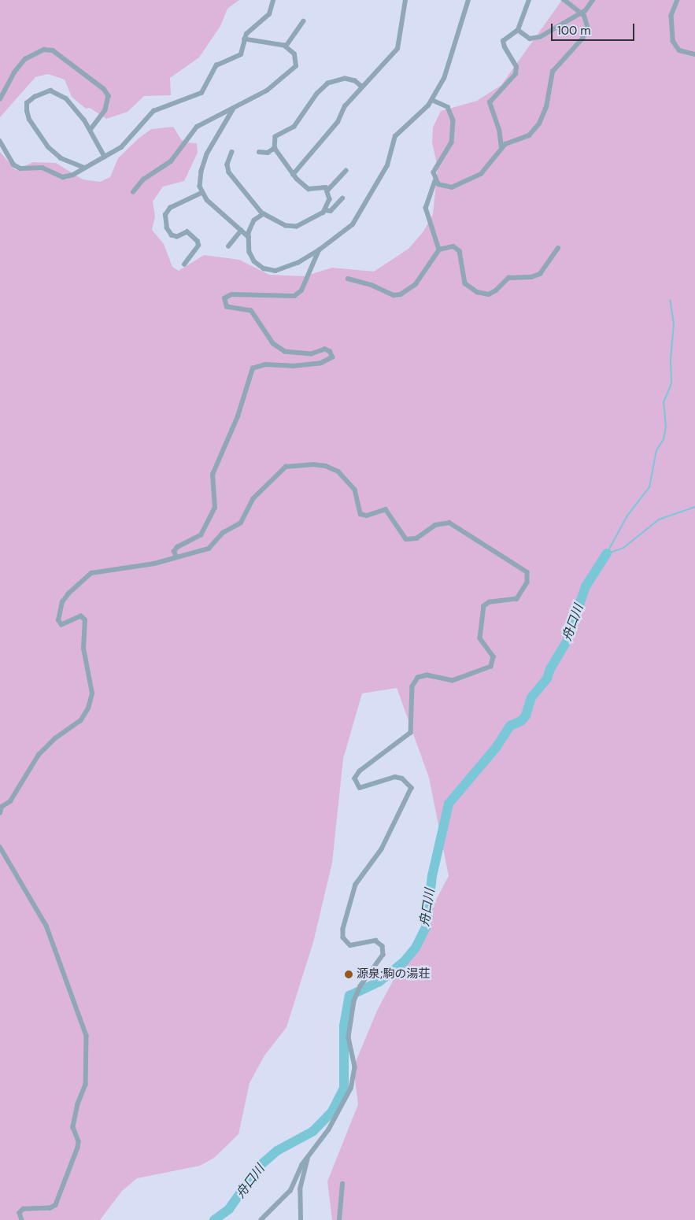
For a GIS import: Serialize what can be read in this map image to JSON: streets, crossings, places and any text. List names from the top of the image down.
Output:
{
  "water": ["舟口川"],
  "places": ["源泉;駒の湯荘"],
  "scale_bar": "100 m"
}
